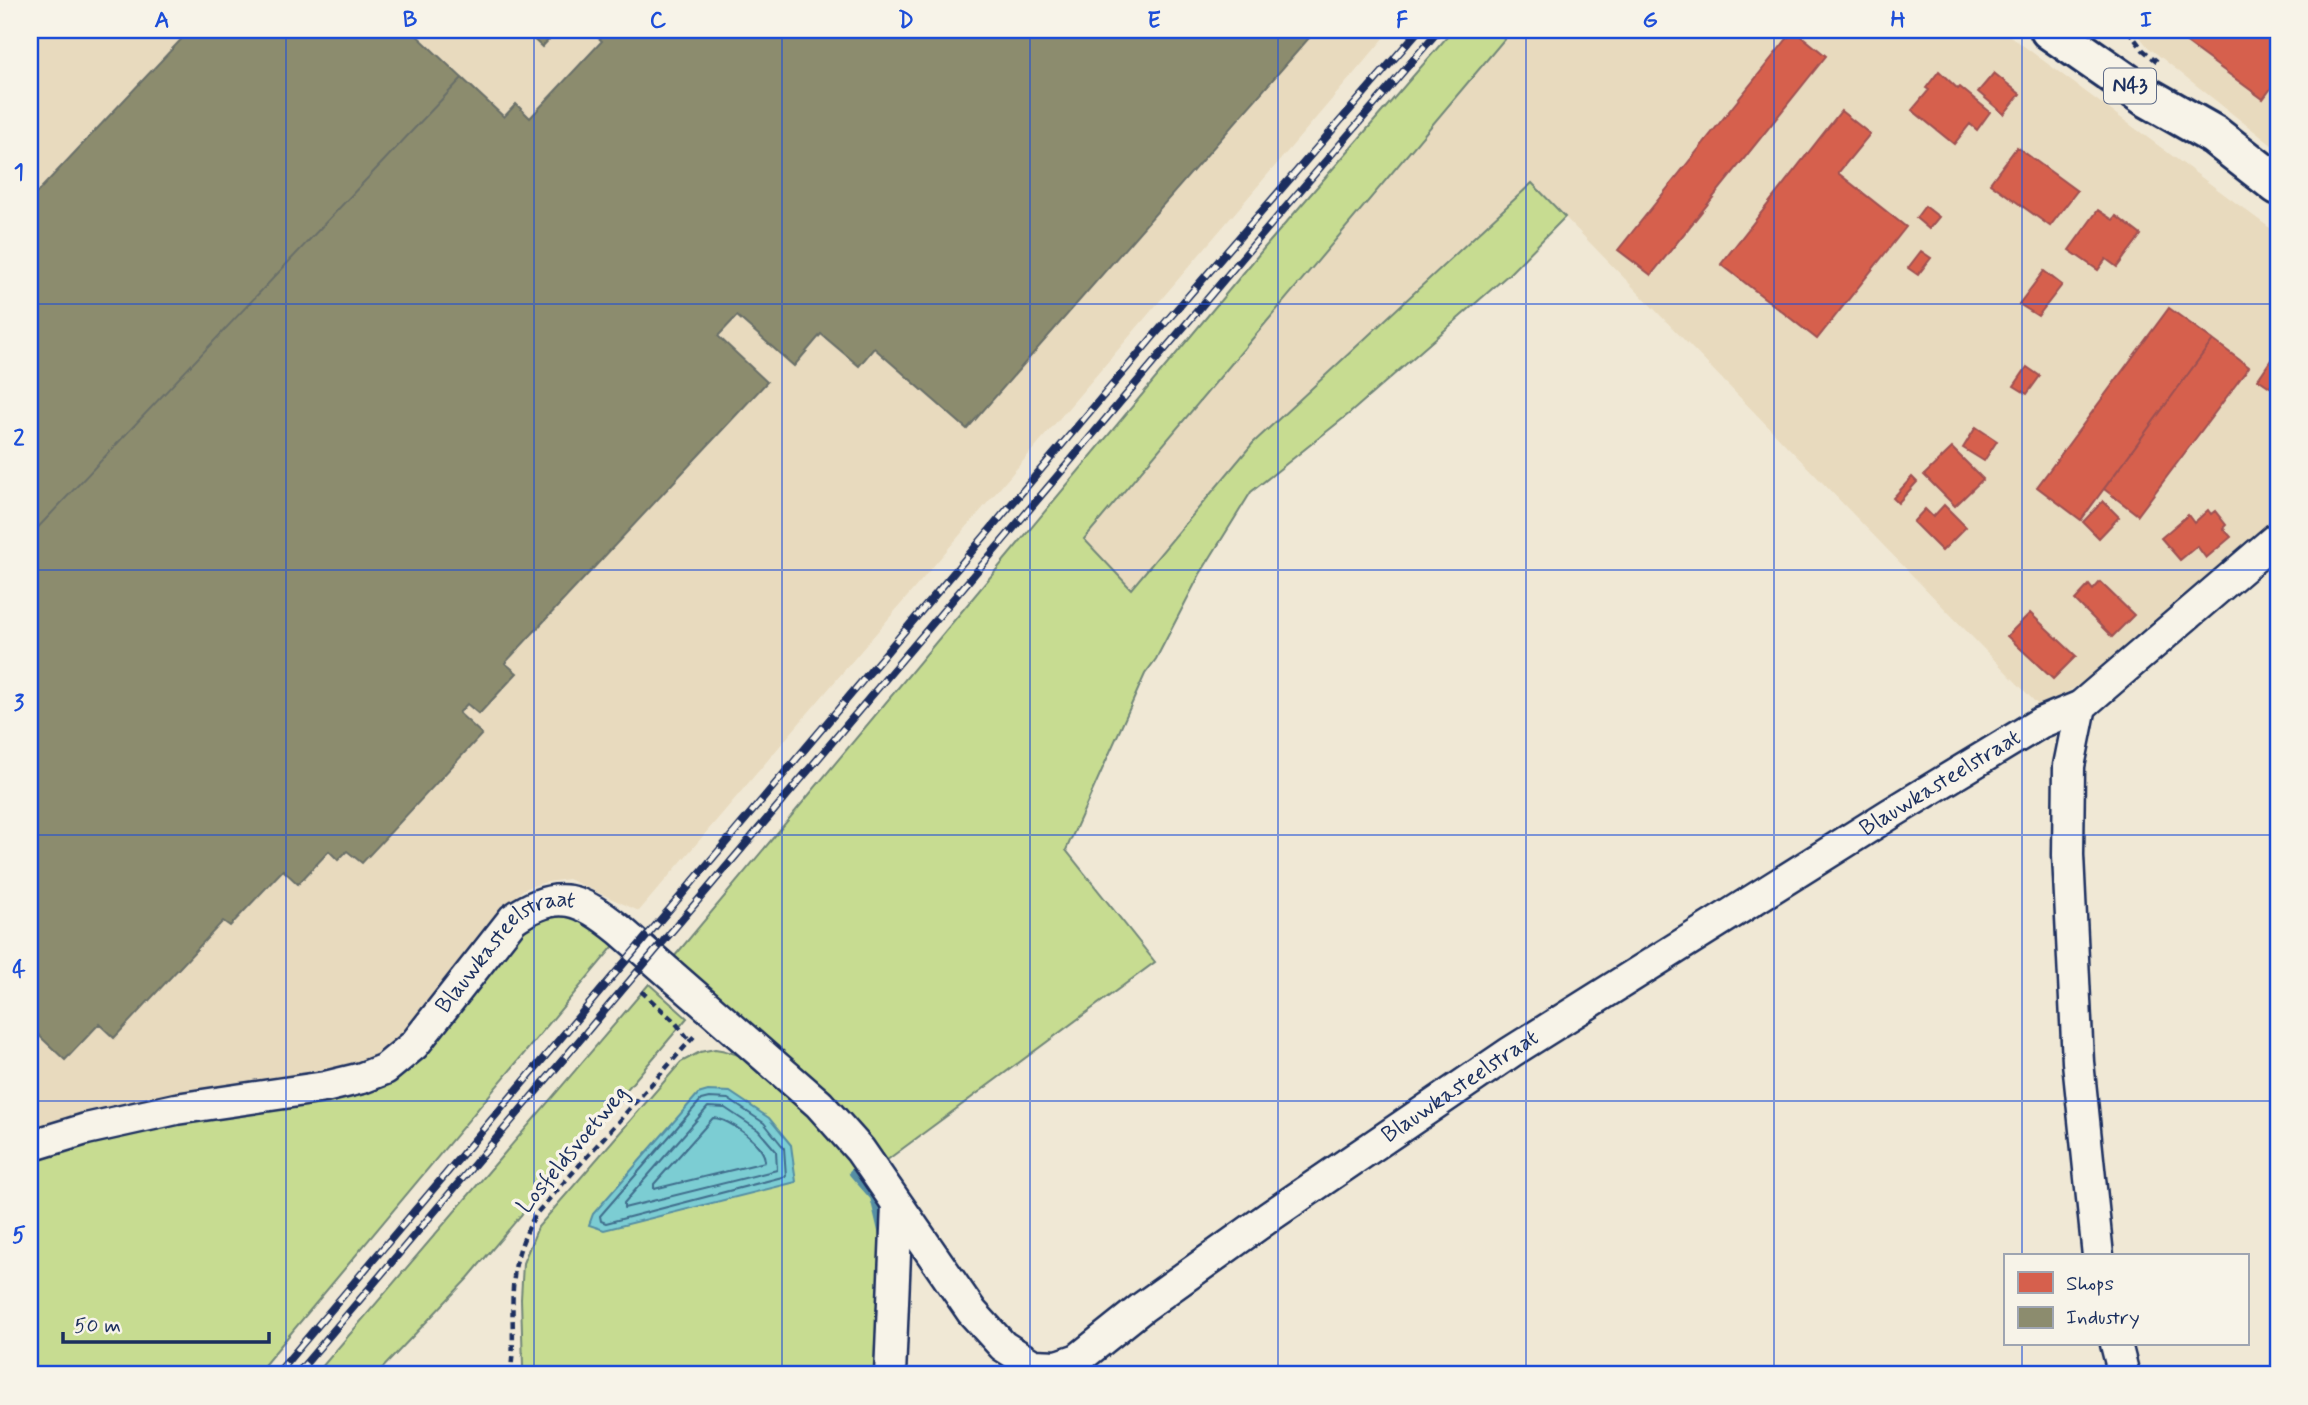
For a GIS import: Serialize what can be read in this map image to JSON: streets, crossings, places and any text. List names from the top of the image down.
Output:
{
  "streets": {
    "main road": ["N43"],
    "street": ["Blauwkasteelstraat"],
    "path": ["Losfeldsvoetweg"]
  },
  "crossings": [
    ["Blauwkasteelstraat", "Losfeldsvoetweg"]
  ],
  "legend": ["Shops", "Industry"],
  "scale_bar": "50 m",
  "grid": {
    "columns": [
      "A",
      "B",
      "C",
      "D",
      "E",
      "F",
      "G",
      "H",
      "I"
    ],
    "rows": [
      "1",
      "2",
      "3",
      "4",
      "5"
    ]
  }
}
